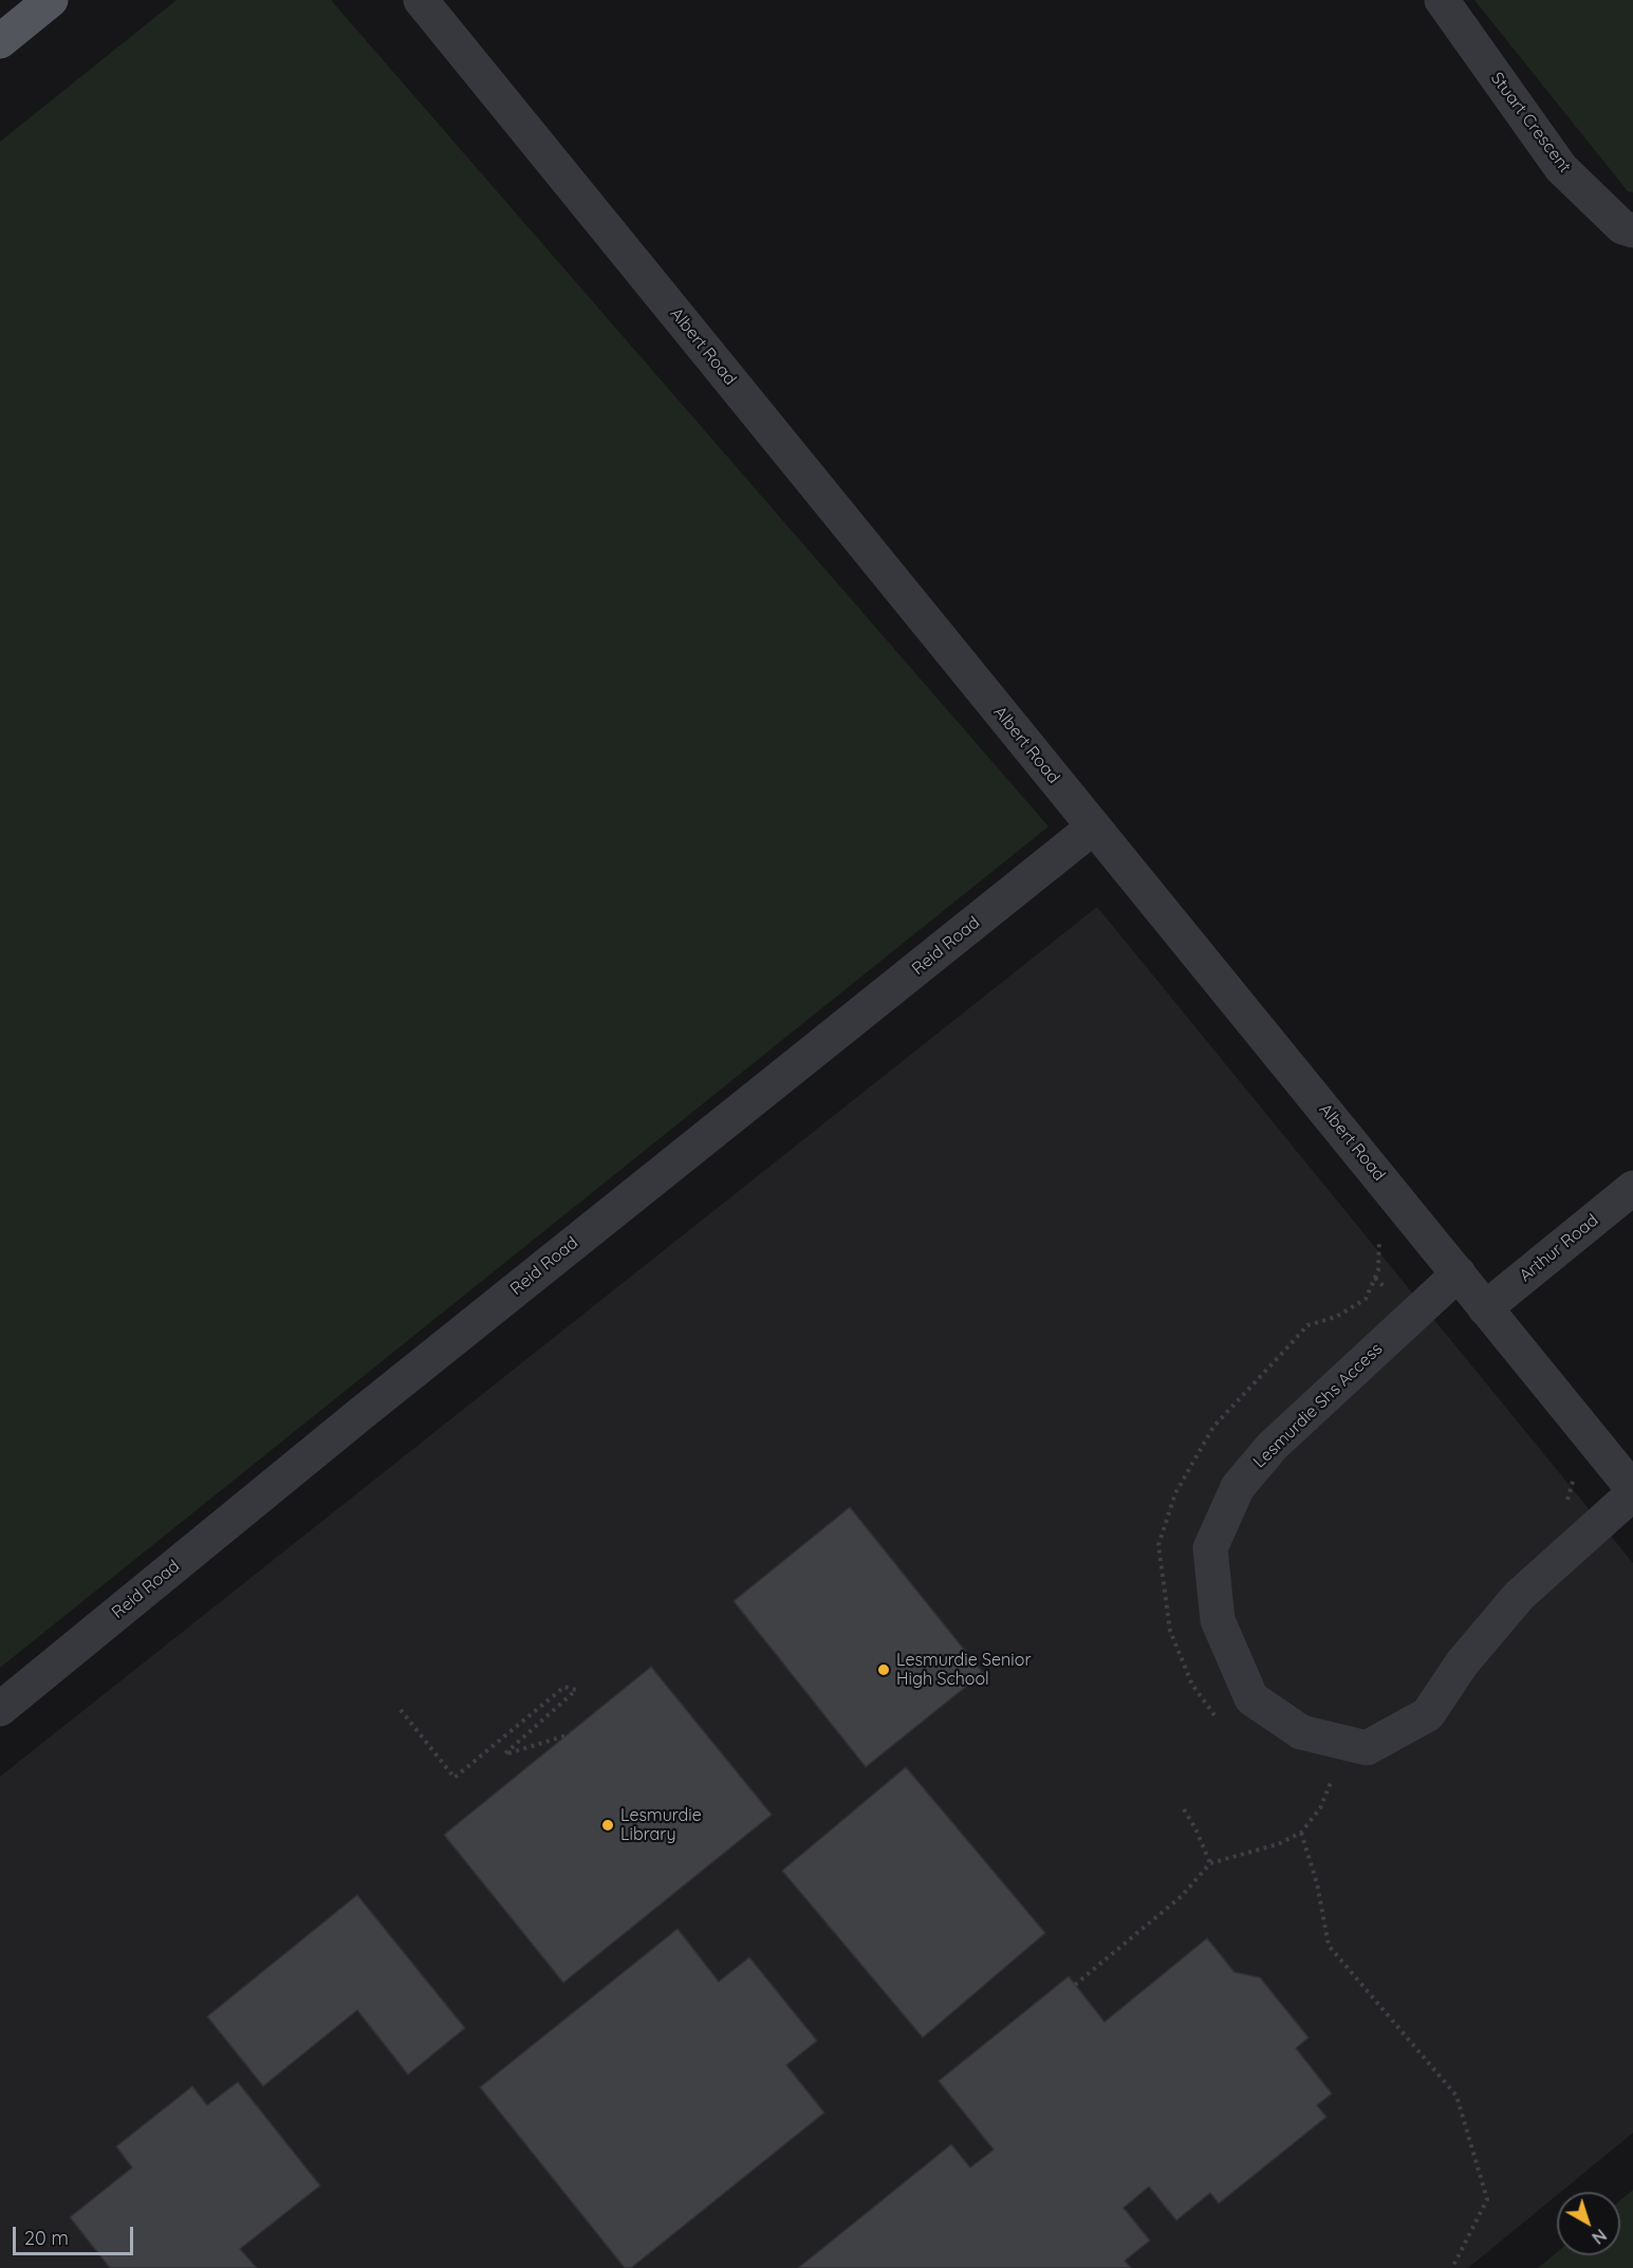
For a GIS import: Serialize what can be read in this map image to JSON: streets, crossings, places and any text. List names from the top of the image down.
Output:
{
  "streets": {
    "street": [
      "Stuart Crescent",
      "Albert Road",
      "Reid Road",
      "Arthur Road",
      "Lesmurdie Shs Access"
    ]
  },
  "crossings": [
    ["Albert Road", "Reid Road"],
    ["Albert Road", "Arthur Road"],
    ["Albert Road", "Lesmurdie Shs Access"]
  ],
  "places": ["Lesmurdie Senior High School", "Lesmurdie Library"],
  "scale_bar": "20 m",
  "north": "bottom right"
}
